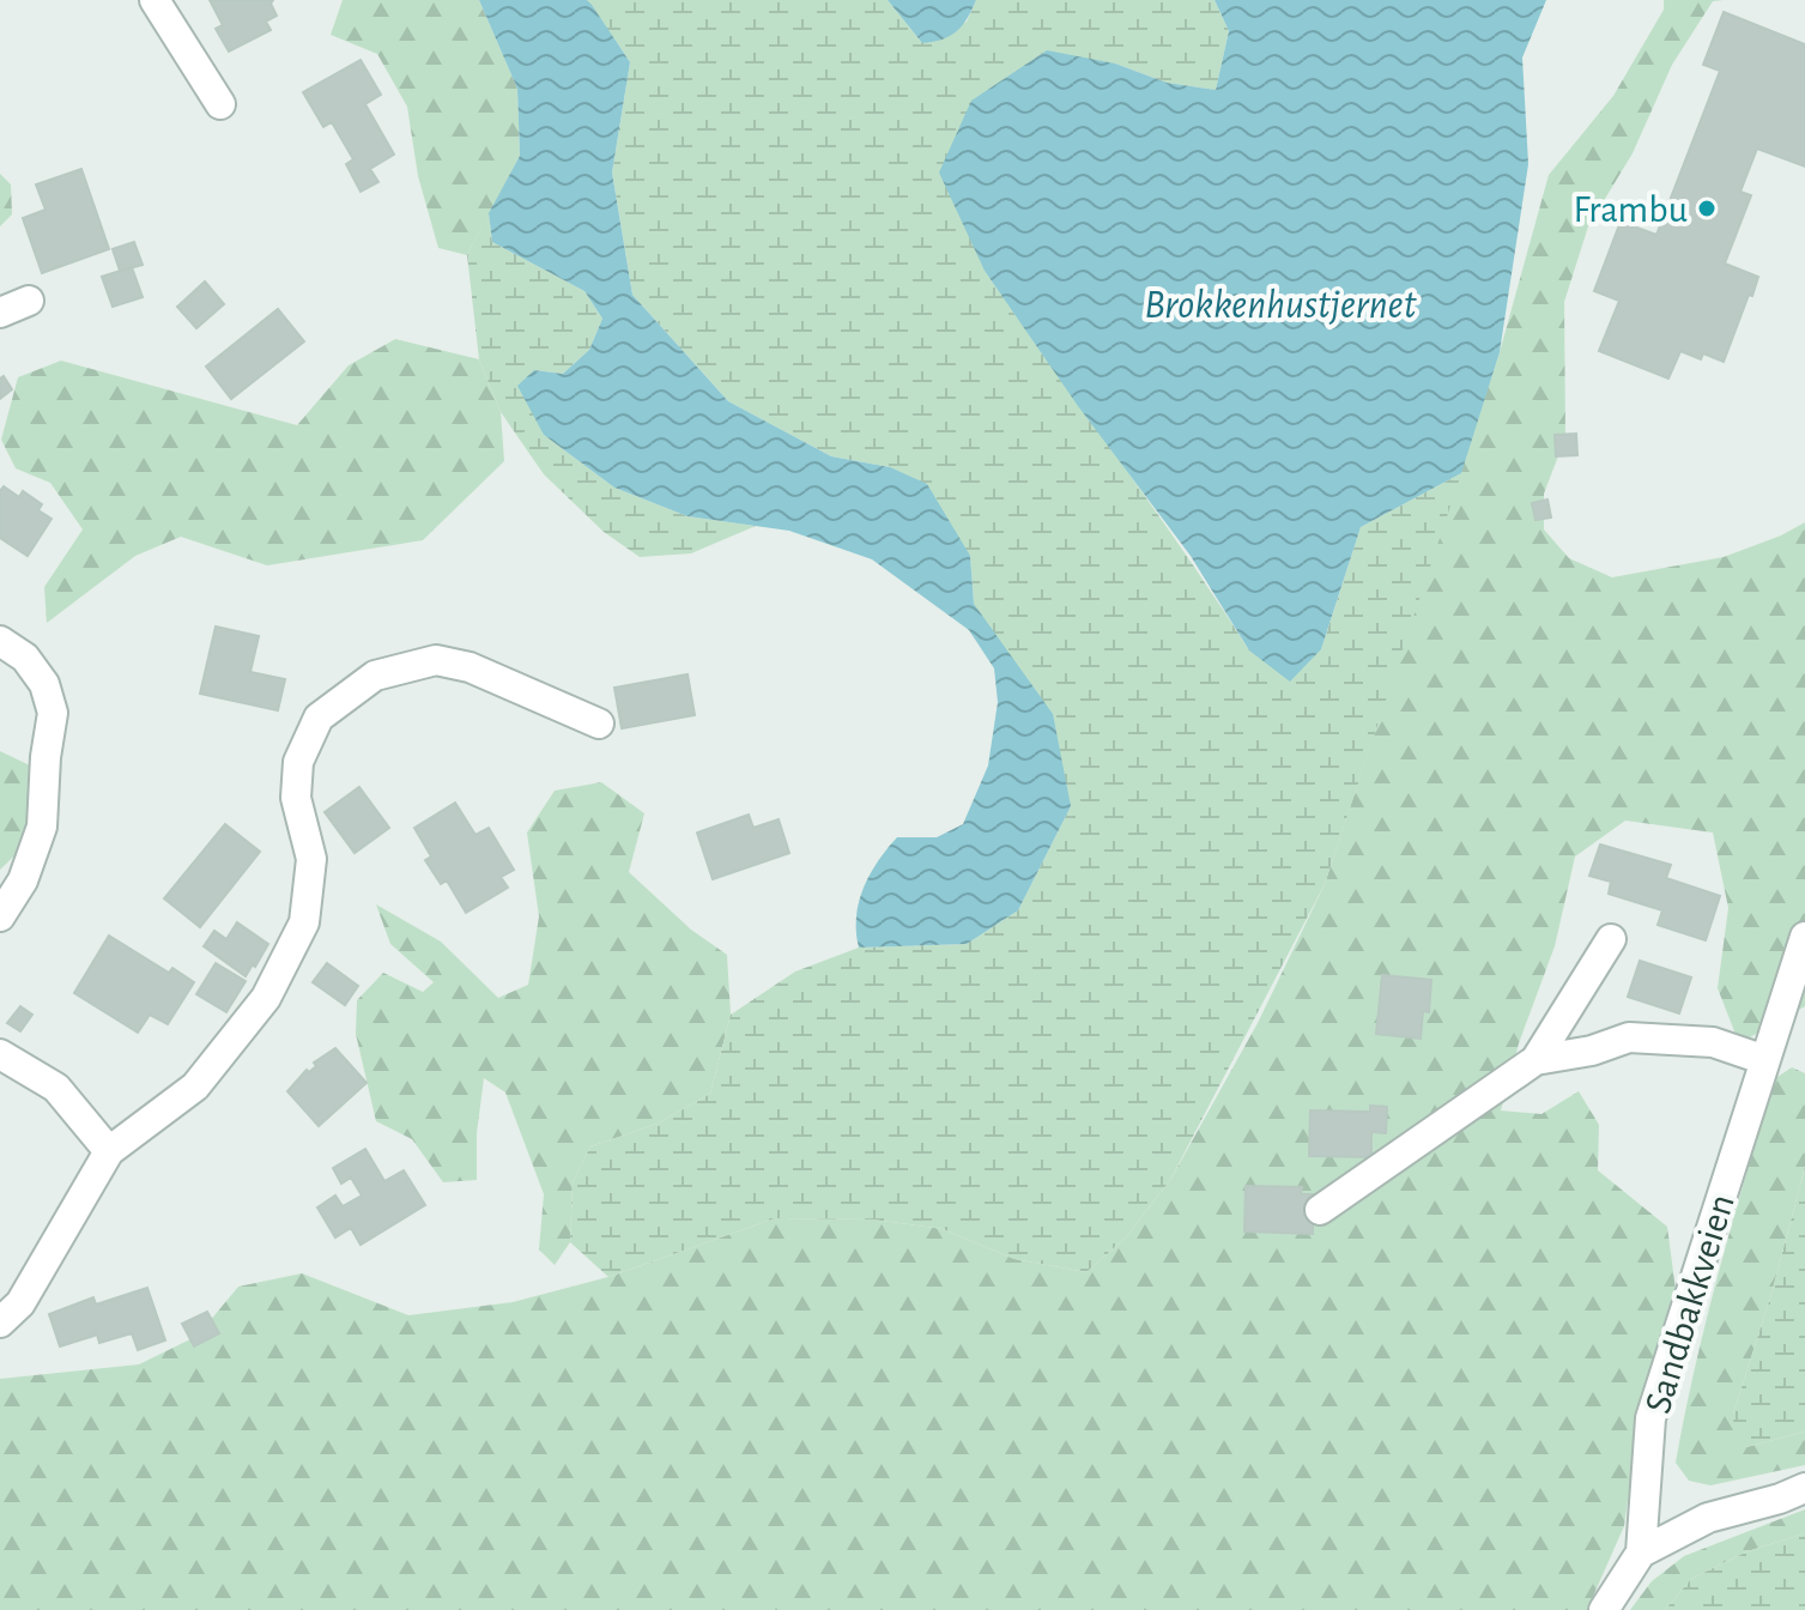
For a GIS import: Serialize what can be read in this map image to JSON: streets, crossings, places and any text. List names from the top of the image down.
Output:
{
  "streets": {
    "street": ["Sandbakkveien"]
  },
  "water": ["Brokkenhustjernet"],
  "places": ["Frambu"]
}
